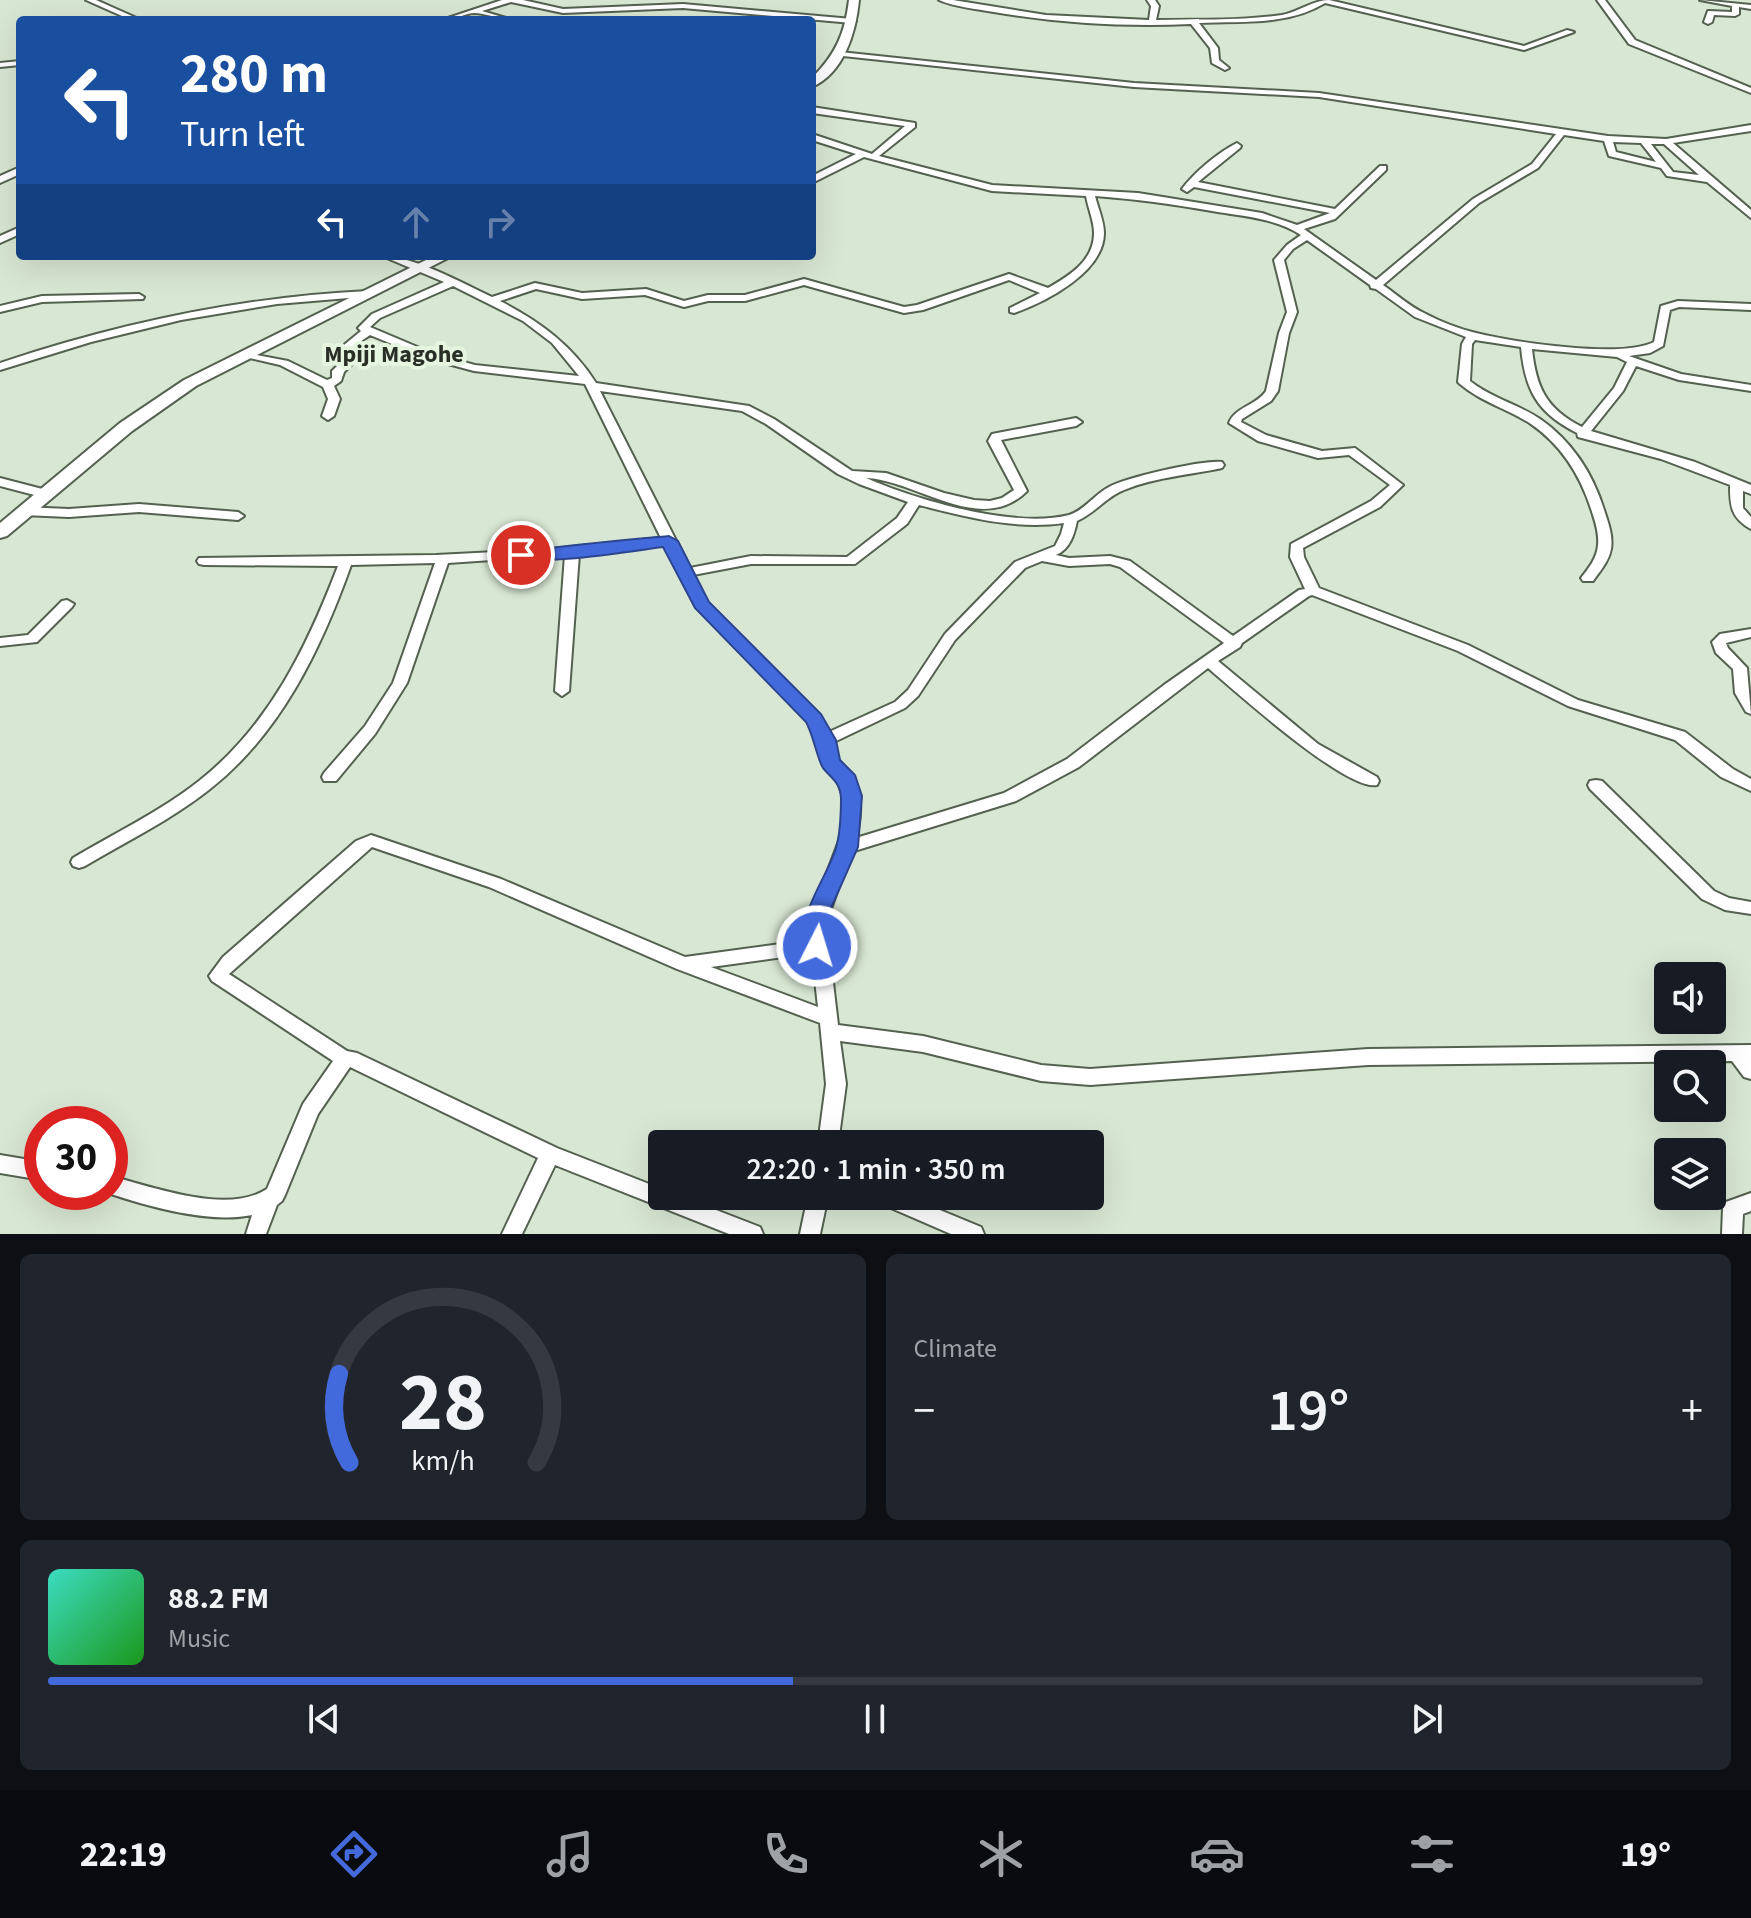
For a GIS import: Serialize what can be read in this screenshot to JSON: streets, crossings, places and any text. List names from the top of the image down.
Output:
{
  "districts": ["Mpiji Magohe"],
  "page": {
    "turn": ["280 m", "Turn left"],
    "limit": "30",
    "trip": "22:20 · 1 min · 350 m",
    "tile": "Climate",
    "heat": ["−", "19°", "+"],
    "song": ["88.2 FM", "Music"],
    "tabs": ["22:19", "19°"],
    "gauge": ["28", "km/h"]
  }
}
